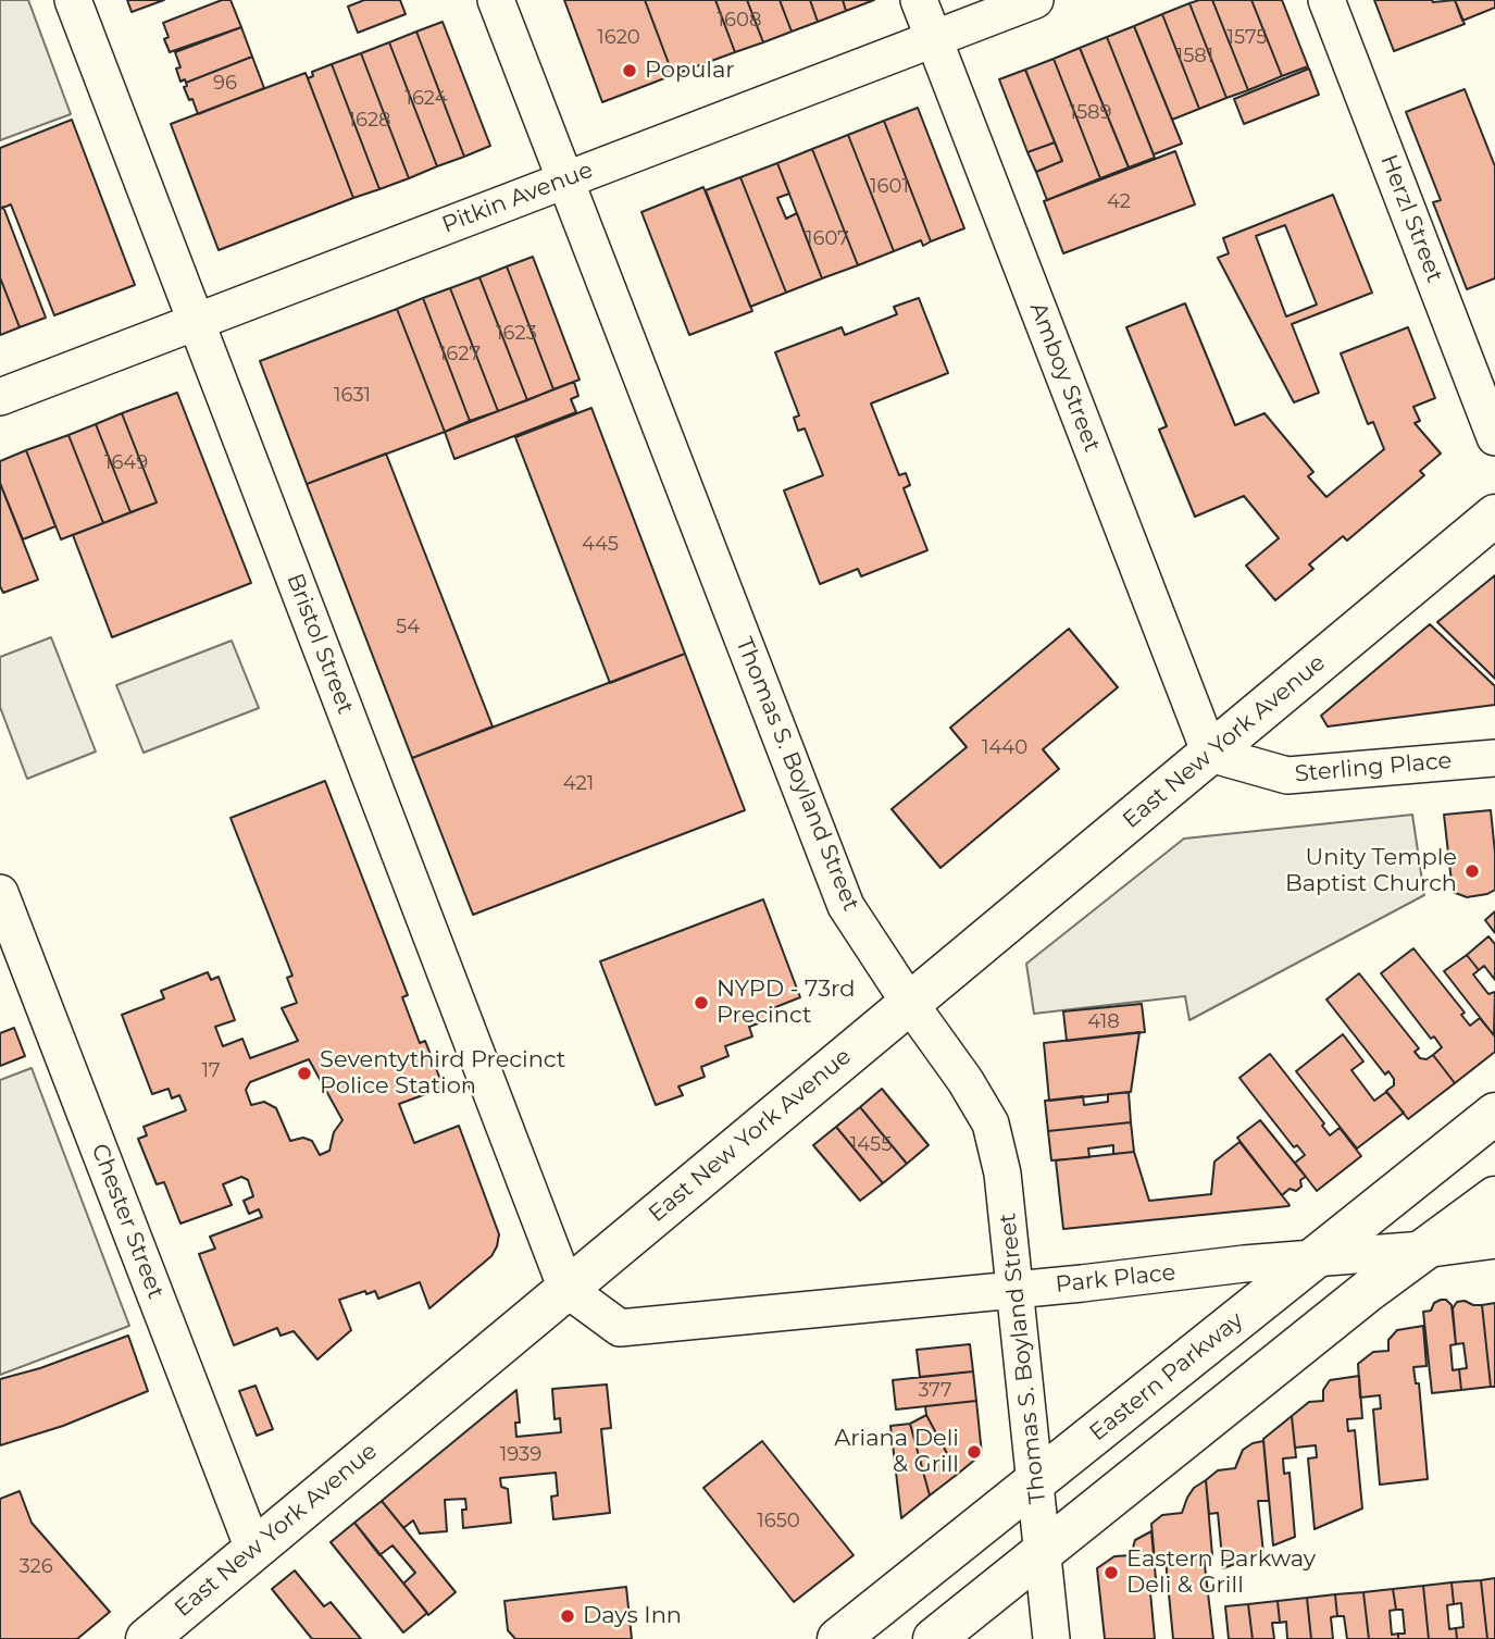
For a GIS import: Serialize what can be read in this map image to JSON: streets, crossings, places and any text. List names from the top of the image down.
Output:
{
  "streets": {
    "main road": ["East New York Avenue", "Eastern Parkway"],
    "street": [
      "Pitkin Avenue",
      "Herzl Street",
      "Amboy Street",
      "Bristol Street",
      "Sterling Place",
      "Thomas S. Boyland Street",
      "Chester Street",
      "Park Place"
    ]
  },
  "crossings": [
    ["Pitkin Avenue", "Amboy Street"],
    ["Pitkin Avenue", "Bristol Street"],
    ["Pitkin Avenue", "Thomas S. Boyland Street"],
    ["Amboy Street", "East New York Avenue"],
    ["Amboy Street", "Sterling Place"],
    ["Bristol Street", "East New York Avenue"],
    ["Bristol Street", "Park Place"],
    ["East New York Avenue", "Sterling Place"],
    ["East New York Avenue", "Thomas S. Boyland Street"],
    ["East New York Avenue", "Chester Street"],
    ["East New York Avenue", "Park Place"],
    ["Thomas S. Boyland Street", "Park Place"],
    ["Thomas S. Boyland Street", "Eastern Parkway"],
    ["Park Place", "Eastern Parkway"]
  ],
  "places": [
    "Popular",
    "Unity Temple Baptist Church",
    "NYPD - 73rd Precinct",
    "Seventythird Precinct Police Station",
    "Ariana Deli & Grill",
    "Eastern Parkway Deli & Grill",
    "Days Inn"
  ],
  "house_numbers": [
    "1608",
    "1620",
    "1575",
    "1581",
    "96",
    "1624",
    "1589",
    "1628",
    "1601",
    "42",
    "1607",
    "1623",
    "1627",
    "1631",
    "1649",
    "445",
    "54",
    "1440",
    "421",
    "418",
    "17",
    "1455",
    "377",
    "1939",
    "1650",
    "326"
  ]
}
